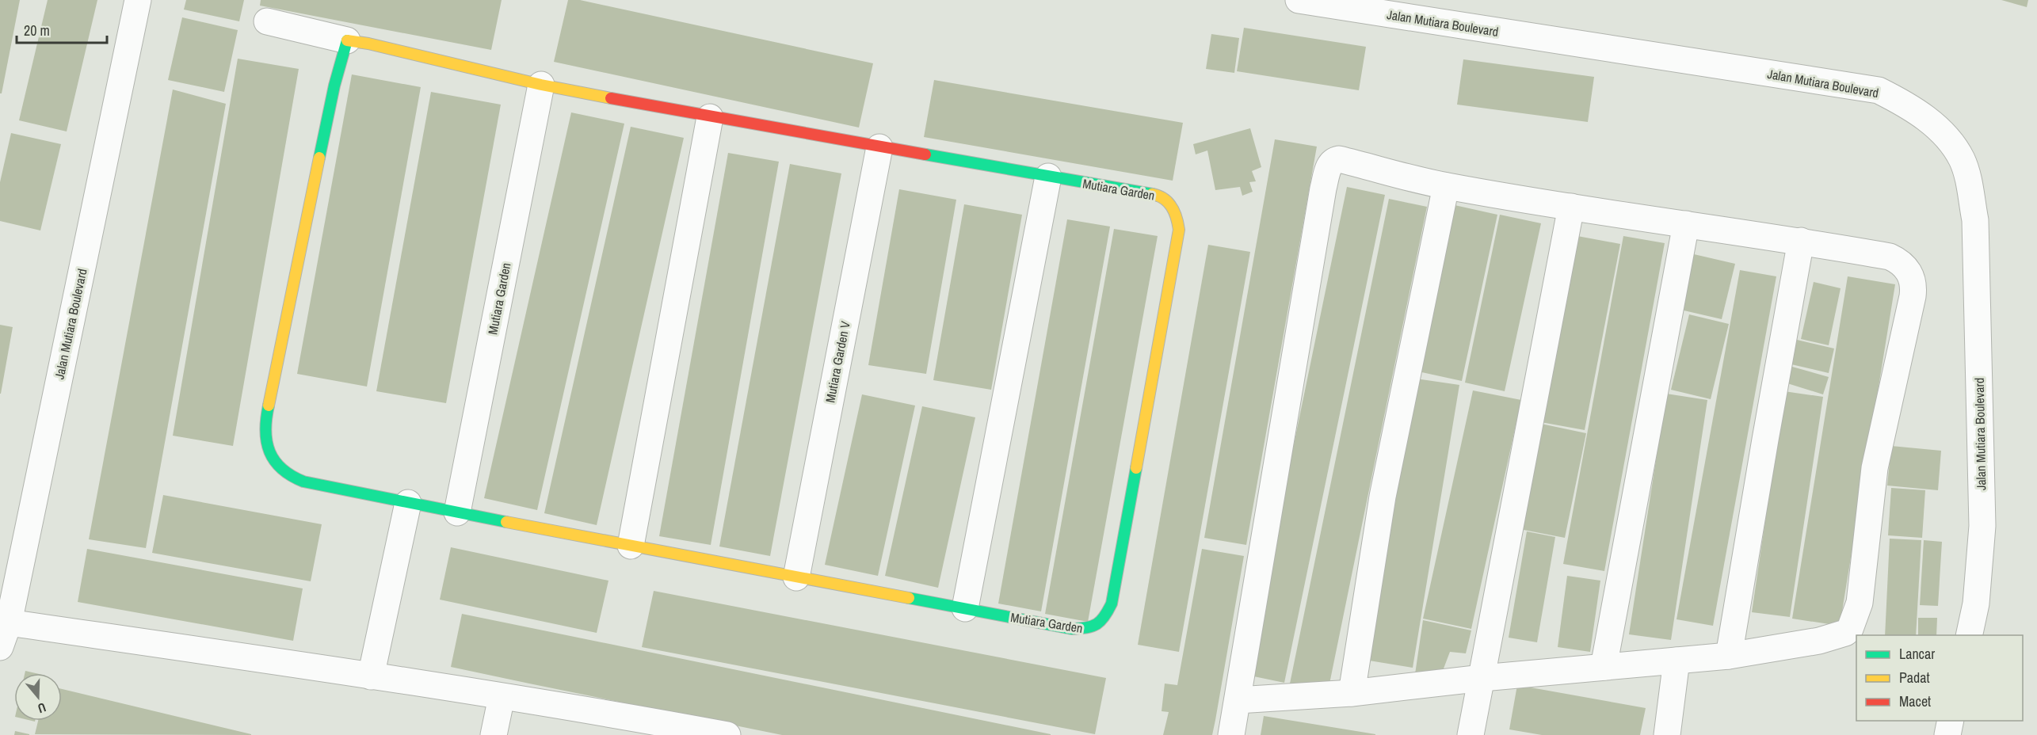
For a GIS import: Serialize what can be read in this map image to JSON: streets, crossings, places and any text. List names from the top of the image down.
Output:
{
  "streets": {
    "street": ["Jalan Mutiara Boulevard", "Mutiara Garden", "Mutiara Garden V"]
  },
  "crossings": [
    ["Mutiara Garden", "Mutiara Garden V"]
  ],
  "legend": ["Lancar", "Padat", "Macet"],
  "scale_bar": "20 m",
  "north": "bottom"
}
